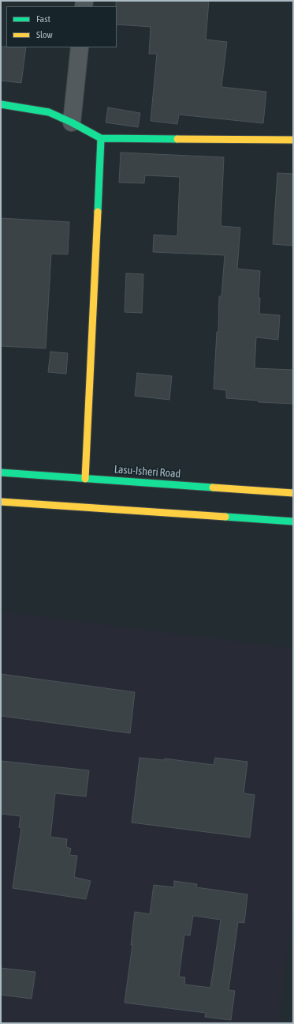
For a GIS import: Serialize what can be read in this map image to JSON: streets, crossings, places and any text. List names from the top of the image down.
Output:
{
  "streets": {
    "street": ["Lasu-Isheri Road"]
  },
  "legend": ["Fast", "Slow"]
}
